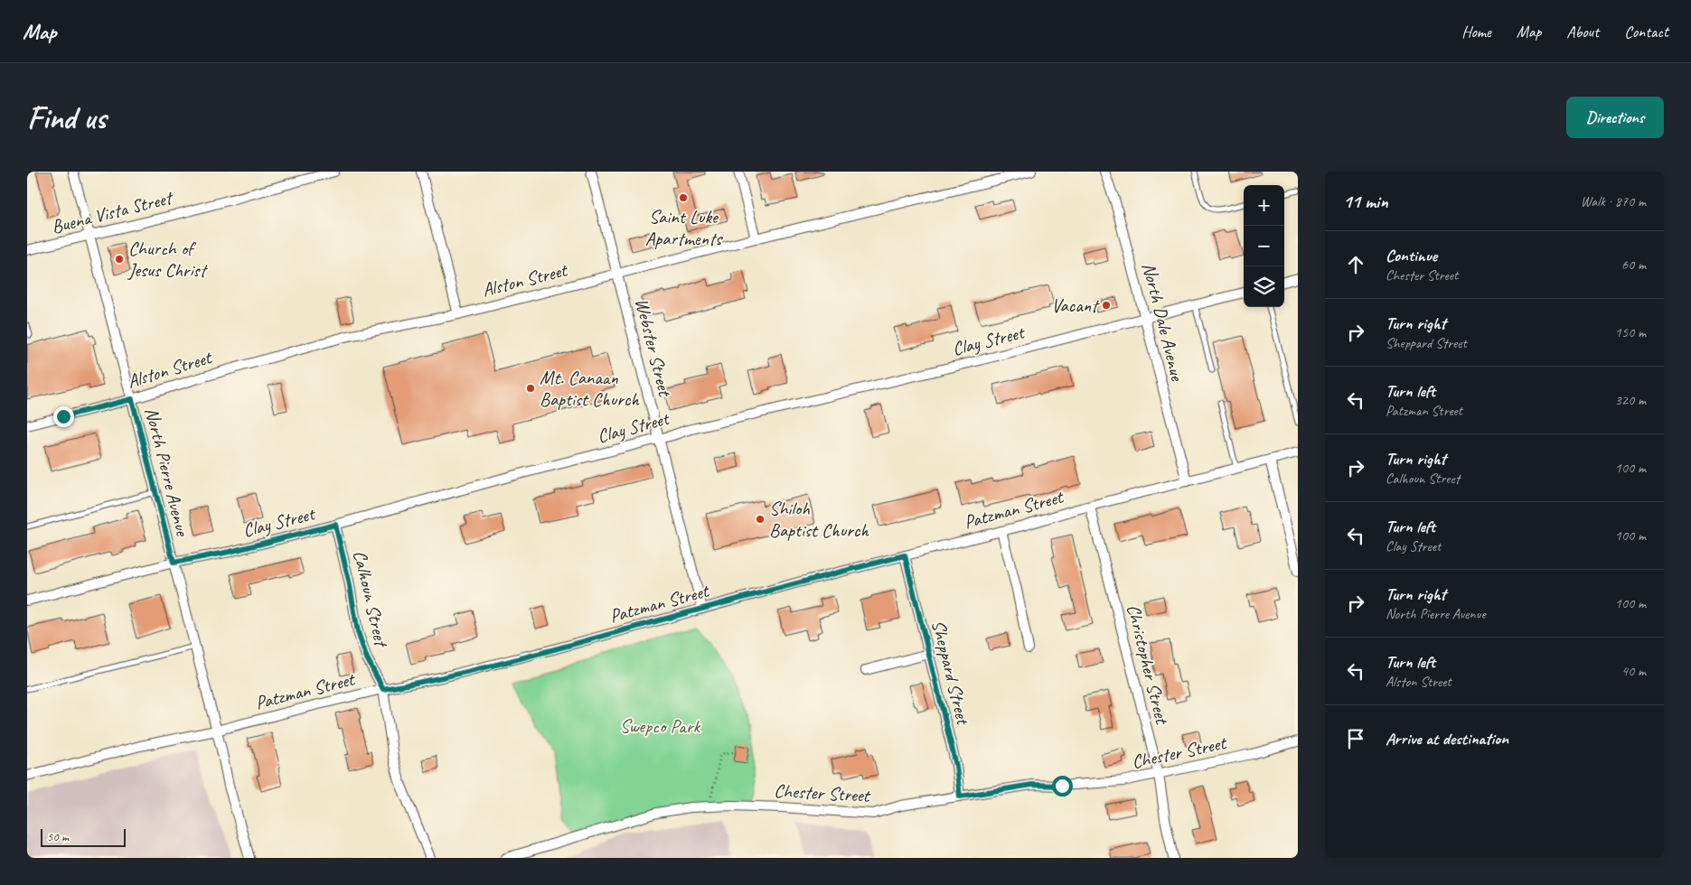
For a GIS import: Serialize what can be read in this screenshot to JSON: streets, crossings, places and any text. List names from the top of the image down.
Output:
{
  "streets": {
    "street": [
      "Buena Vista Street",
      "Alston Street",
      "North Dale Avenue",
      "Clay Street",
      "Webster Street",
      "North Pierre Avenue",
      "Patzman Street",
      "Calhoun Street",
      "Christopher Street",
      "Sheppard Street",
      "Chester Street"
    ]
  },
  "crossings": [
    ["Buena Vista Street", "North Pierre Avenue"],
    ["Alston Street", "Webster Street"],
    ["Alston Street", "North Pierre Avenue"],
    ["North Dale Avenue", "Clay Street"],
    ["North Dale Avenue", "Patzman Street"],
    ["Clay Street", "Webster Street"],
    ["Clay Street", "North Pierre Avenue"],
    ["Clay Street", "Calhoun Street"],
    ["Webster Street", "Patzman Street"],
    ["North Pierre Avenue", "Patzman Street"],
    ["Patzman Street", "Calhoun Street"],
    ["Patzman Street", "Christopher Street"],
    ["Patzman Street", "Sheppard Street"],
    ["Christopher Street", "Chester Street"],
    ["Sheppard Street", "Chester Street"]
  ],
  "parks": ["Swepco Park"],
  "places": [
    "Saint Luke Apartments",
    "Church of Jesus Christ",
    "Vacant",
    "Mt. Canaan Baptist Church",
    "Shiloh Baptist Church"
  ],
  "scale_bar": "50 m",
  "page": {
    "header": "Map",
    "nav": [
      "Home",
      "Map",
      "About",
      "Contact"
    ],
    "buttons": "Directions",
    "title": "Find us",
    "heading": ["11 min", "Walk · 870 m"],
    "map_buttons": ["+", "−"],
    "list": [
      ["Continue", "Chester Street", "60 m"],
      ["Turn right", "Sheppard Street", "150 m"],
      ["Turn left", "Patzman Street", "320 m"],
      ["Turn right", "Calhoun Street", "100 m"],
      ["Turn left", "Clay Street", "100 m"],
      ["Turn right", "North Pierre Avenue", "100 m"],
      ["Turn left", "Alston Street", "40 m"],
      "Arrive at destination"
    ],
    "scale": "50 m"
  }
}
